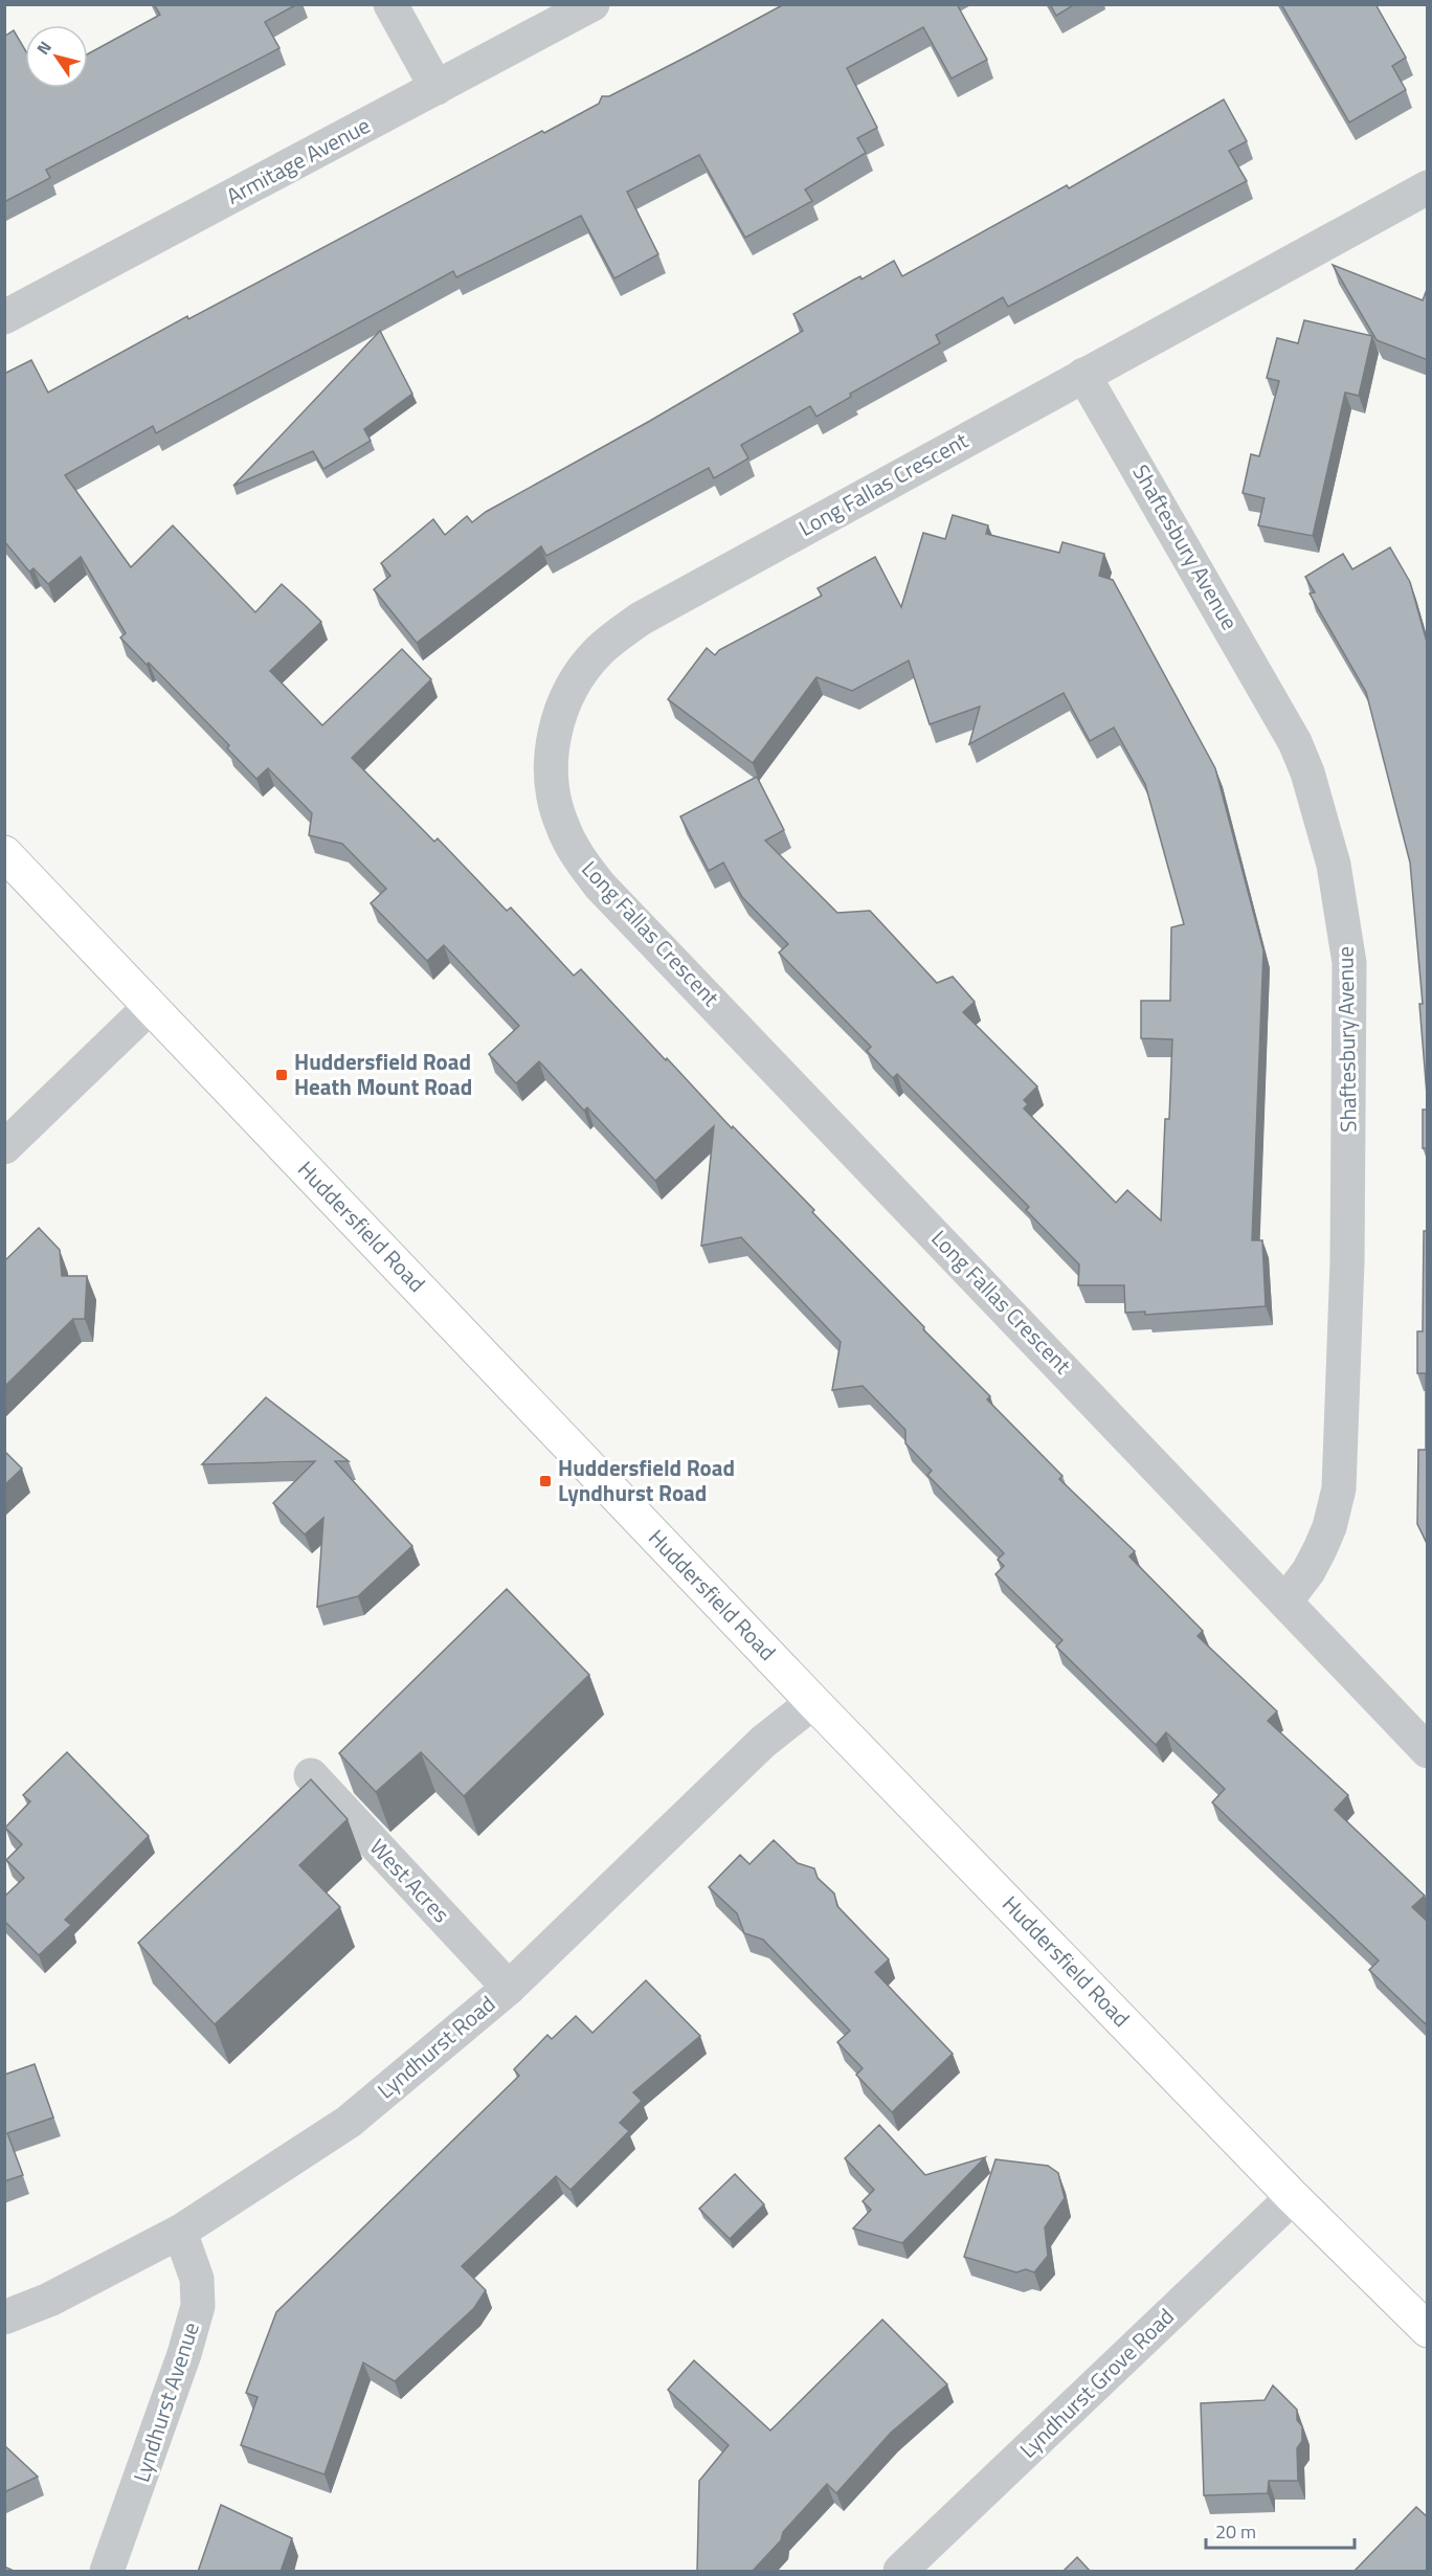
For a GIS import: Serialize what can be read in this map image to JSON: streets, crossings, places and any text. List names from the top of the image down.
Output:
{
  "streets": {
    "main road": ["Huddersfield Road"],
    "street": [
      "Armitage Avenue",
      "Long Fallas Crescent",
      "Shaftesbury Avenue",
      "West Acres",
      "Lyndhurst Road",
      "Lyndhurst Grove Road",
      "Lyndhurst Avenue"
    ]
  },
  "crossings": [
    ["Long Fallas Crescent", "Shaftesbury Avenue"],
    ["Huddersfield Road", "Lyndhurst Road"],
    ["Huddersfield Road", "Lyndhurst Grove Road"],
    ["West Acres", "Lyndhurst Road"],
    ["Lyndhurst Road", "Lyndhurst Avenue"]
  ],
  "places": {
    "transit": ["Huddersfield Road Heath Mount Road", "Huddersfield Road Lyndhurst Road"]
  },
  "scale_bar": "20 m",
  "north": "top left"
}
